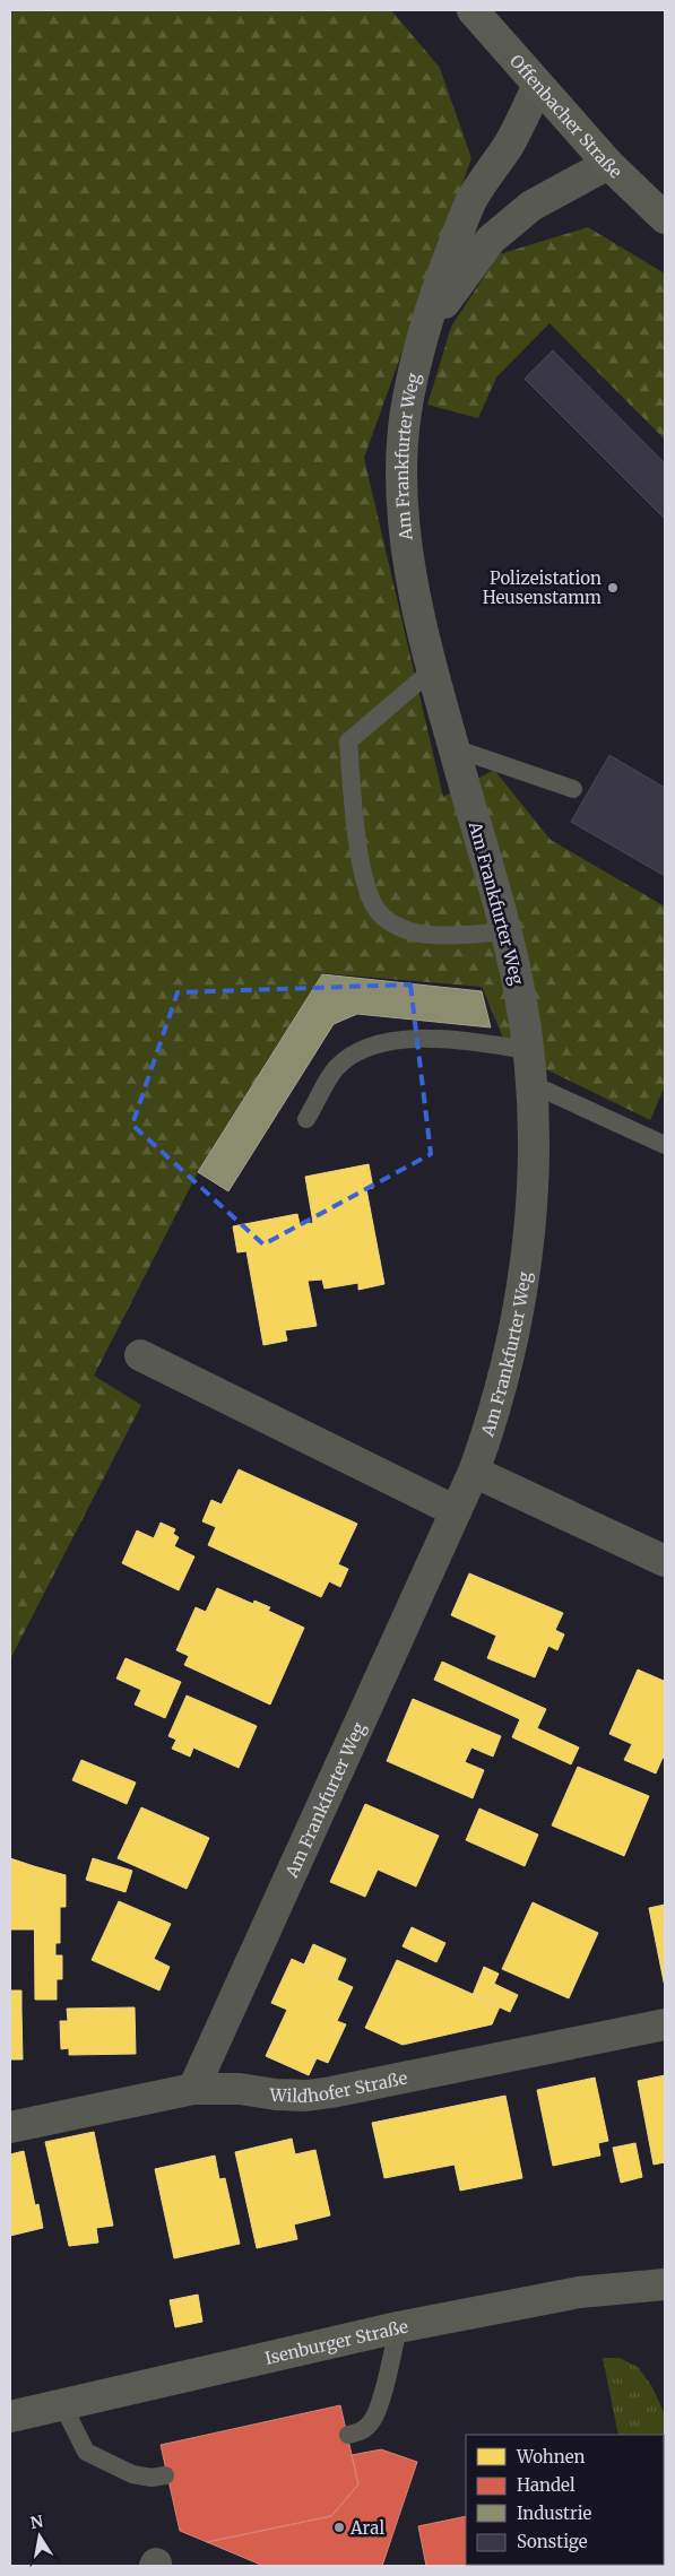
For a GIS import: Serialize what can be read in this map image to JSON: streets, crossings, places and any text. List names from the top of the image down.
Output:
{
  "streets": {
    "main road": ["Offenbacher Straße", "Isenburger Straße"],
    "street": ["Am Frankfurter Weg", "Wildhofer Straße"]
  },
  "crossings": [
    ["Offenbacher Straße", "Am Frankfurter Weg"],
    ["Am Frankfurter Weg", "Wildhofer Straße"]
  ],
  "places": ["Polizeistation Heusenstamm", "Aral"],
  "legend": [
    "Wohnen",
    "Handel",
    "Industrie",
    "Sonstige"
  ],
  "north": "top"
}
